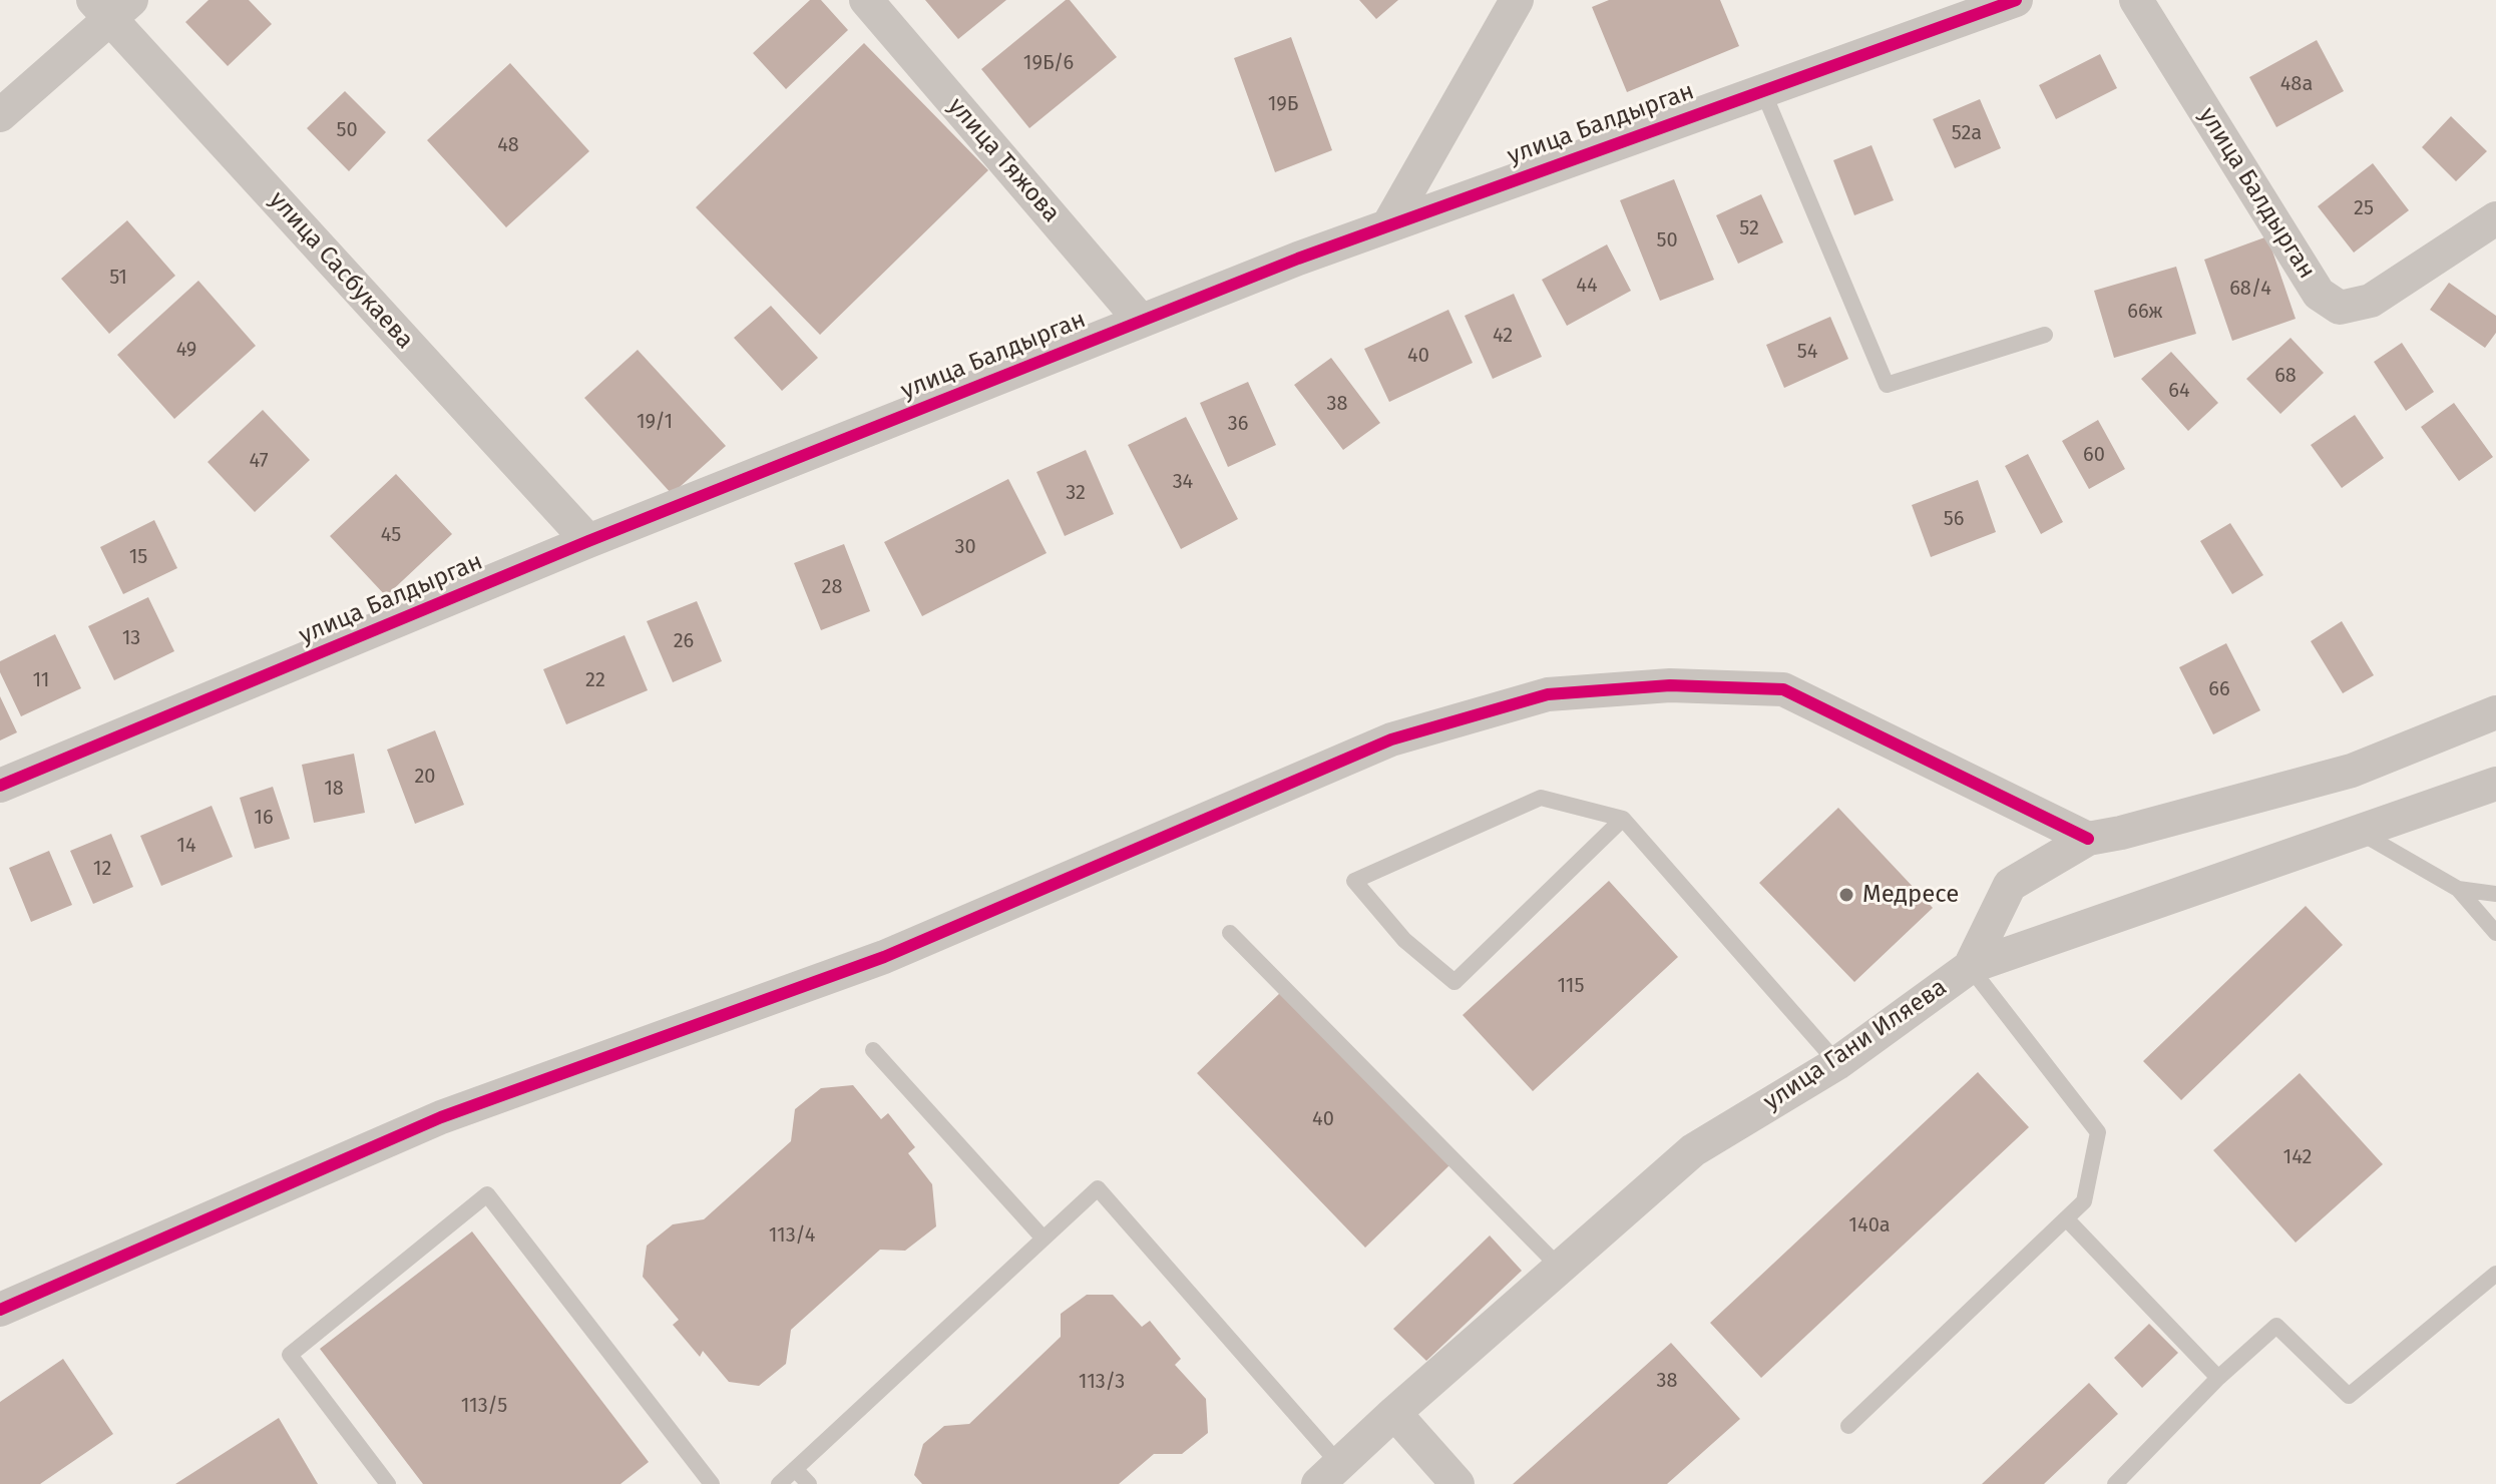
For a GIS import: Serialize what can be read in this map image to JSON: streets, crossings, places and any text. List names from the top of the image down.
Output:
{
  "streets": {
    "street": [
      "улица Балдырган",
      "улица Тяжова",
      "улица Сасбукаева",
      "улица Гани Иляева"
    ]
  },
  "crossings": [
    ["улица Балдырган", "улица Тяжова"],
    ["улица Балдырган", "улица Сасбукаева"]
  ],
  "places": ["Медресе"],
  "house_numbers": [
    "19Б/6",
    "48а",
    "19Б",
    "50",
    "52а",
    "48",
    "25",
    "52",
    "50",
    "51",
    "44",
    "68/4",
    "66ж",
    "42",
    "49",
    "54",
    "40",
    "68",
    "64",
    "38",
    "19/1",
    "36",
    "60",
    "47",
    "34",
    "32",
    "56",
    "45",
    "30",
    "15",
    "28",
    "13",
    "26",
    "11",
    "22",
    "66",
    "20",
    "18",
    "16",
    "14",
    "12",
    "115",
    "40",
    "142",
    "140а",
    "113/4",
    "38",
    "113/3",
    "113/5"
  ]
}
